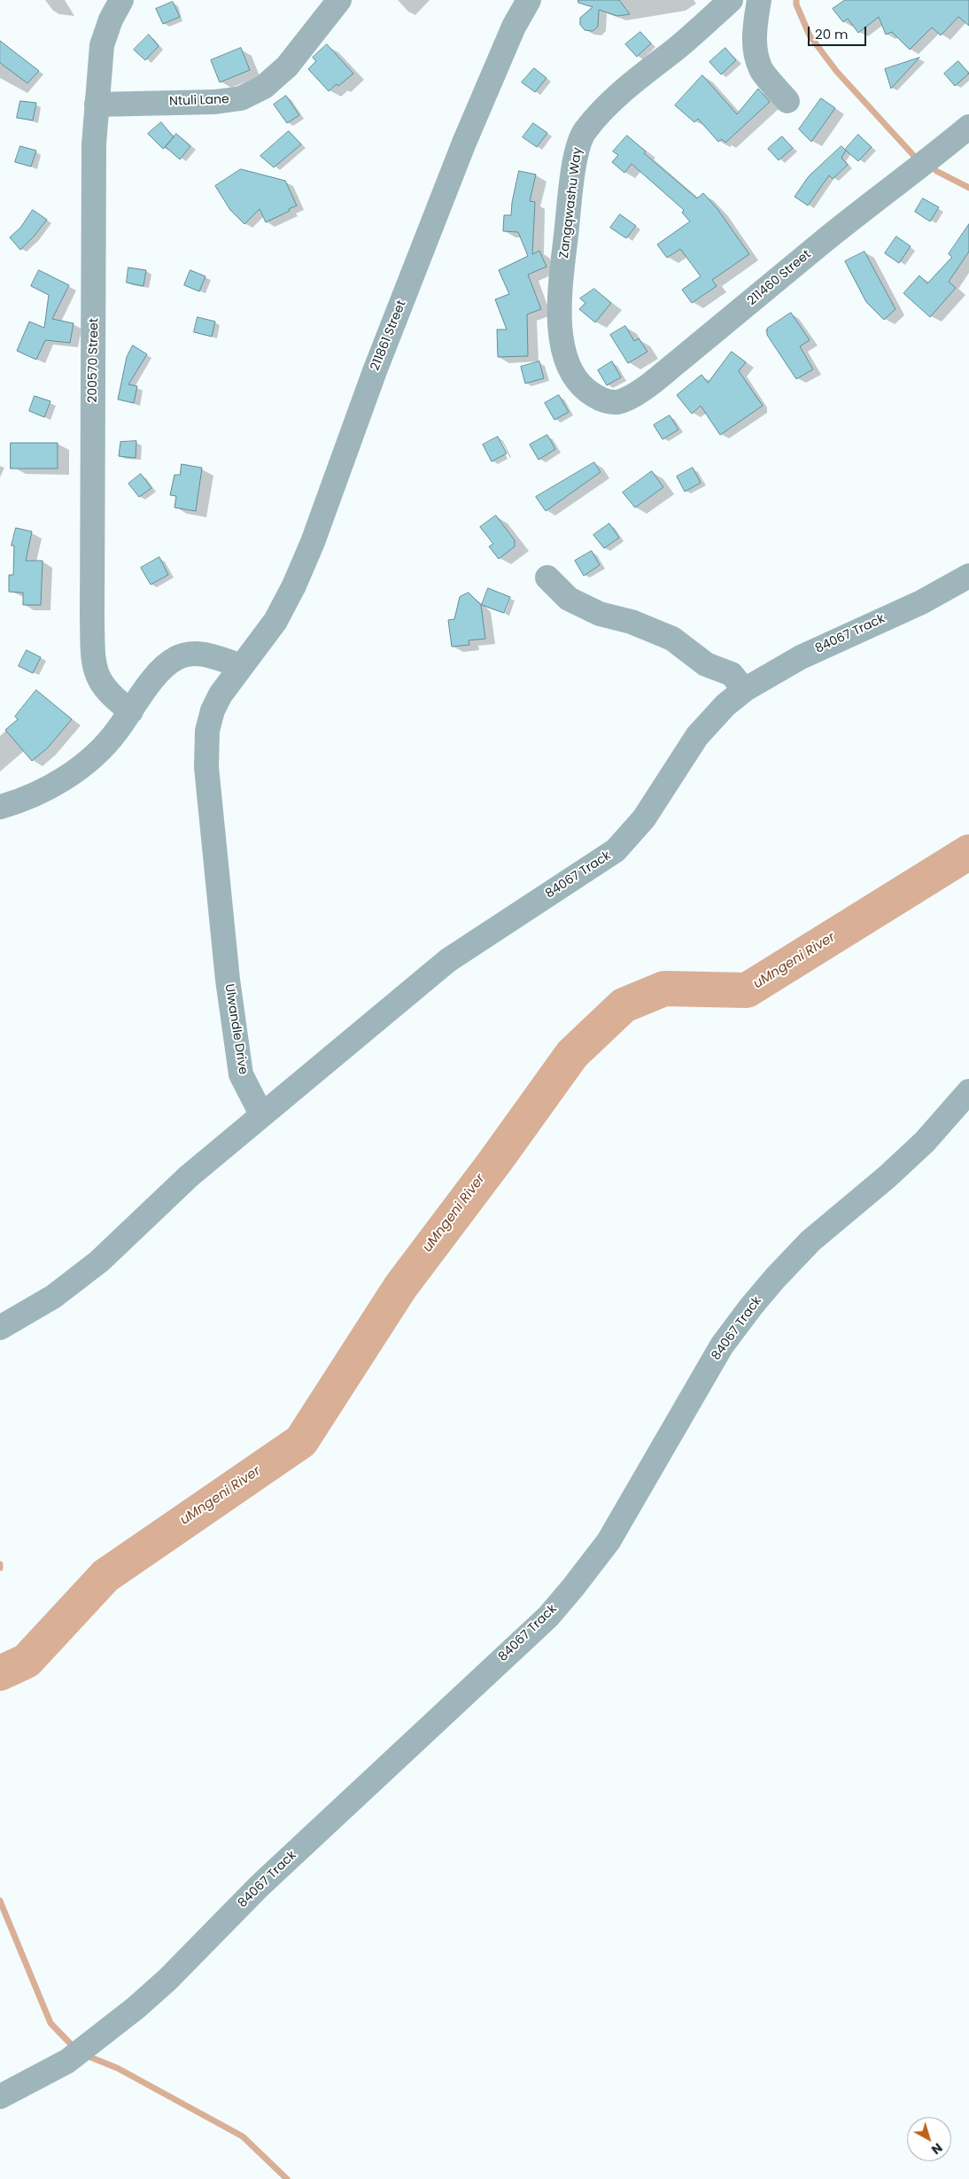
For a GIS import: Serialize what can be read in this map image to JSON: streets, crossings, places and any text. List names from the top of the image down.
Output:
{
  "streets": {
    "street": [
      "Ntuli Lane",
      "Zangqwashu Way",
      "211460 Street",
      "211861 Street",
      "200570 Street",
      "84067 Track",
      "Ulwandle Drive"
    ]
  },
  "crossings": [
    ["Ntuli Lane", "200570 Street"],
    ["Zangqwashu Way", "211460 Street"],
    ["211861 Street", "Ulwandle Drive"],
    ["84067 Track", "Ulwandle Drive"]
  ],
  "water": ["uMngeni River"],
  "scale_bar": "20 m",
  "north": "bottom right"
}
